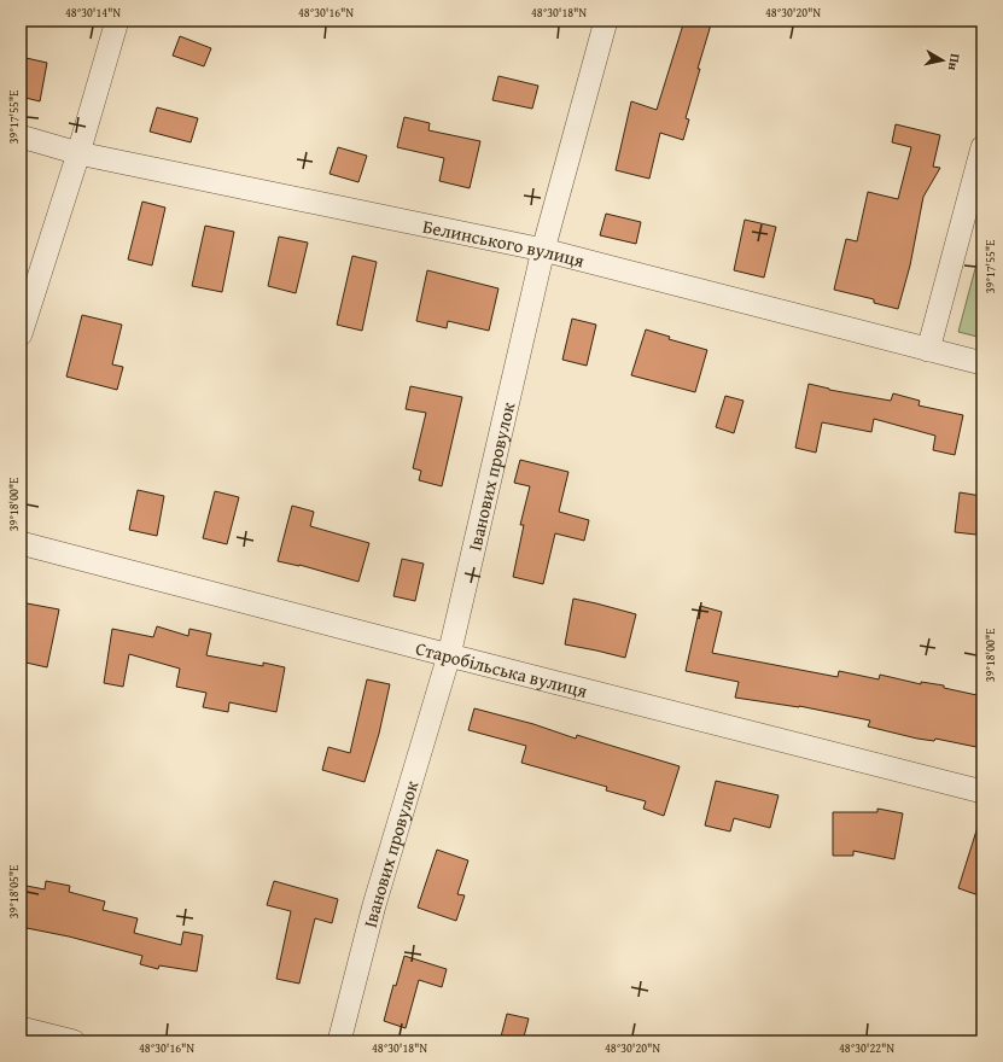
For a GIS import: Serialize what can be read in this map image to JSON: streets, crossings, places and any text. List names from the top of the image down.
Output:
{
  "streets": {
    "street": ["Белинського вулиця", "Іванових провулок", "Старобільська вулиця"]
  },
  "crossings": [
    ["Белинського вулиця", "Іванових провулок"],
    ["Іванових провулок", "Старобільська вулиця"]
  ],
  "north": "right",
  "coordinates": [
    "48°30'14\"N",
    "48°30'16\"N",
    "48°30'18\"N",
    "48°30'20\"N",
    "39°17'55\"E",
    "39°18'00\"E",
    "39°18'05\"E",
    "48°30'22\"N"
  ]
}
